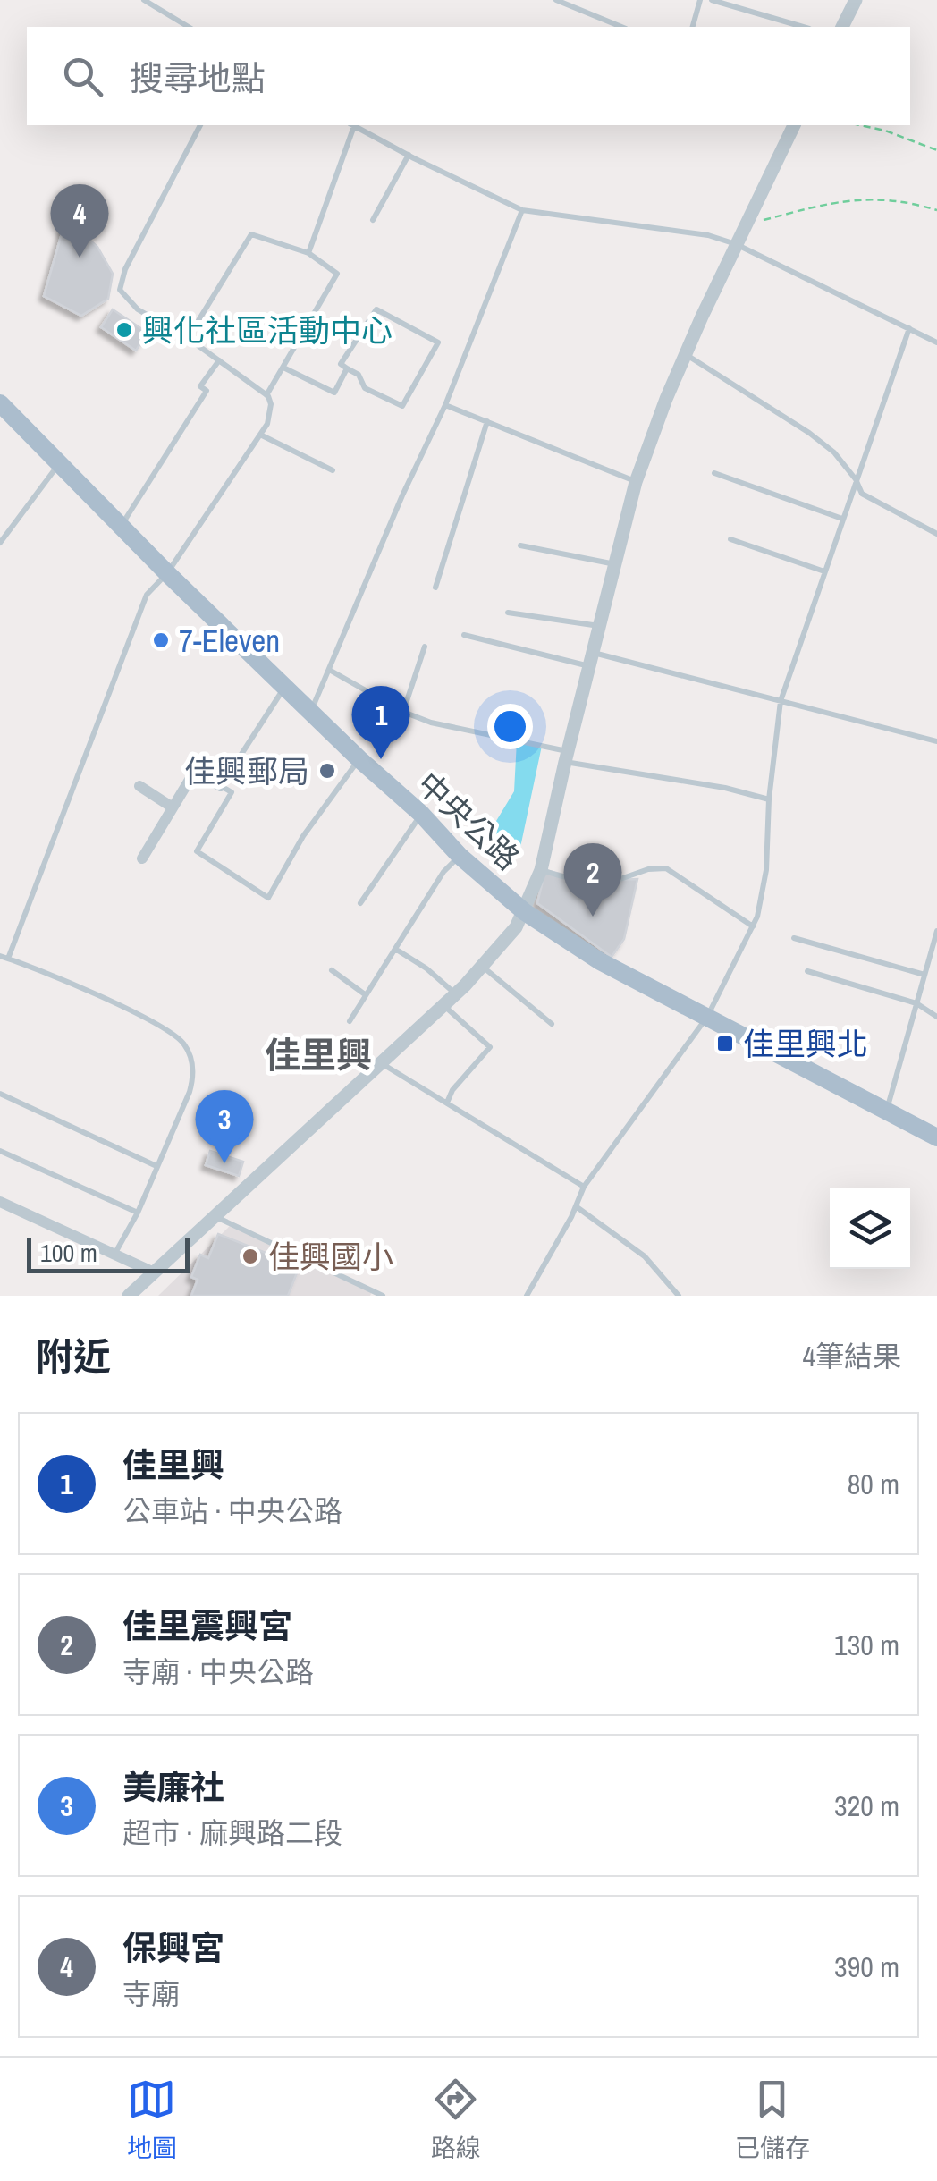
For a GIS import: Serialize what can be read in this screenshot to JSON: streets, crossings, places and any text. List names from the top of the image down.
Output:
{
  "streets": {
    "main road": ["中央公路"]
  },
  "districts": ["佳里興"],
  "places": {
    "other": [
      "興化社區活動中心",
      "7-Eleven",
      "佳興郵局",
      "佳興國小"
    ],
    "transit": ["佳里興北"]
  },
  "scale_bar": "100 m",
  "page": {
    "search": "搜尋地點",
    "pins": [
      "4",
      "1",
      "2",
      "3"
    ],
    "scale": "100 m",
    "heading": ["附近", "4筆結果"],
    "list": [
      {
        "mark": "1",
        "name": "佳里興",
        "note": "公車站 · 中央公路",
        "value": "80 m"
      },
      {
        "mark": "2",
        "name": "佳里震興宮",
        "note": "寺廟 · 中央公路",
        "value": "130 m"
      },
      {
        "mark": "3",
        "name": "美廉社",
        "note": "超市 · 麻興路二段",
        "value": "320 m"
      },
      {
        "mark": "4",
        "name": "保興宮",
        "note": "寺廟",
        "value": "390 m"
      }
    ],
    "nav": ["地圖", "路線", "已儲存"]
  }
}
